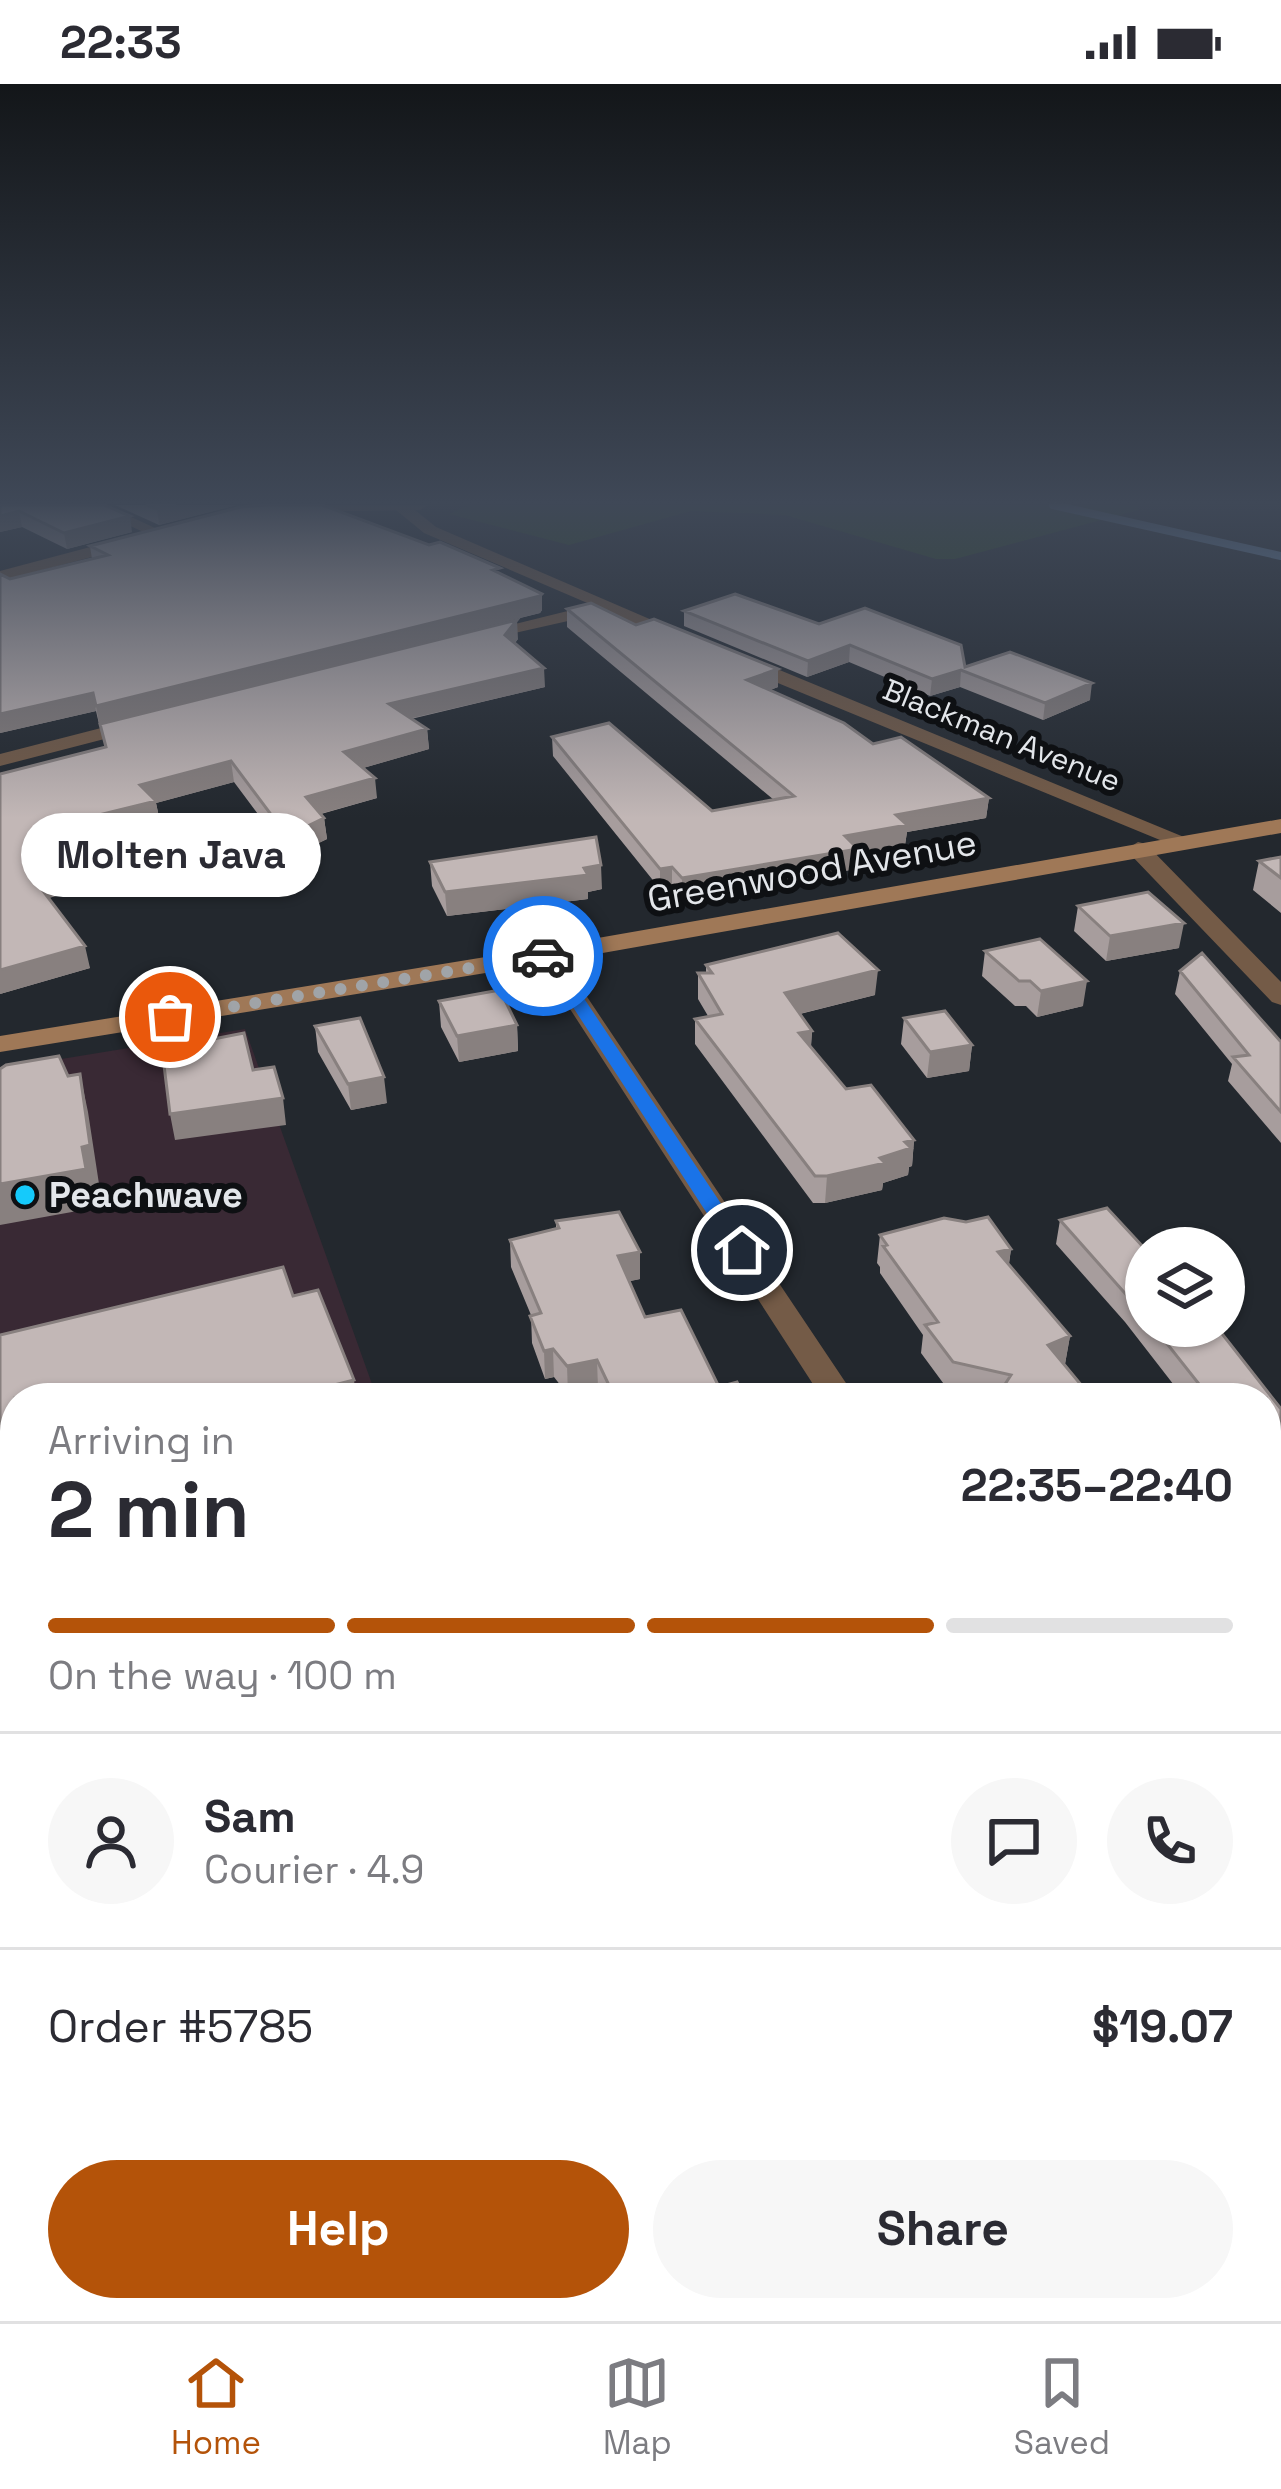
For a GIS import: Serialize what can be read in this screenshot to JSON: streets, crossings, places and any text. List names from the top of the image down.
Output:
{
  "streets": {
    "main road": ["Greenwood Avenue"],
    "street": ["Blackman Avenue"]
  },
  "crossings": [
    ["Blackman Avenue", "Greenwood Avenue"]
  ],
  "places": ["Molten Java", "Peachwave"],
  "page": {
    "status": "22:33",
    "bubble": "Molten Java",
    "heading": ["2 min", "Arriving in", "22:35–22:40"],
    "panel": [
      "Sam",
      "Courier · 4.9",
      "Order #5785",
      "$19.07"
    ],
    "bar": "On the way · 100 m",
    "buttons": ["Help", "Share"],
    "tabs": ["Home", "Map", "Saved"]
  }
}
